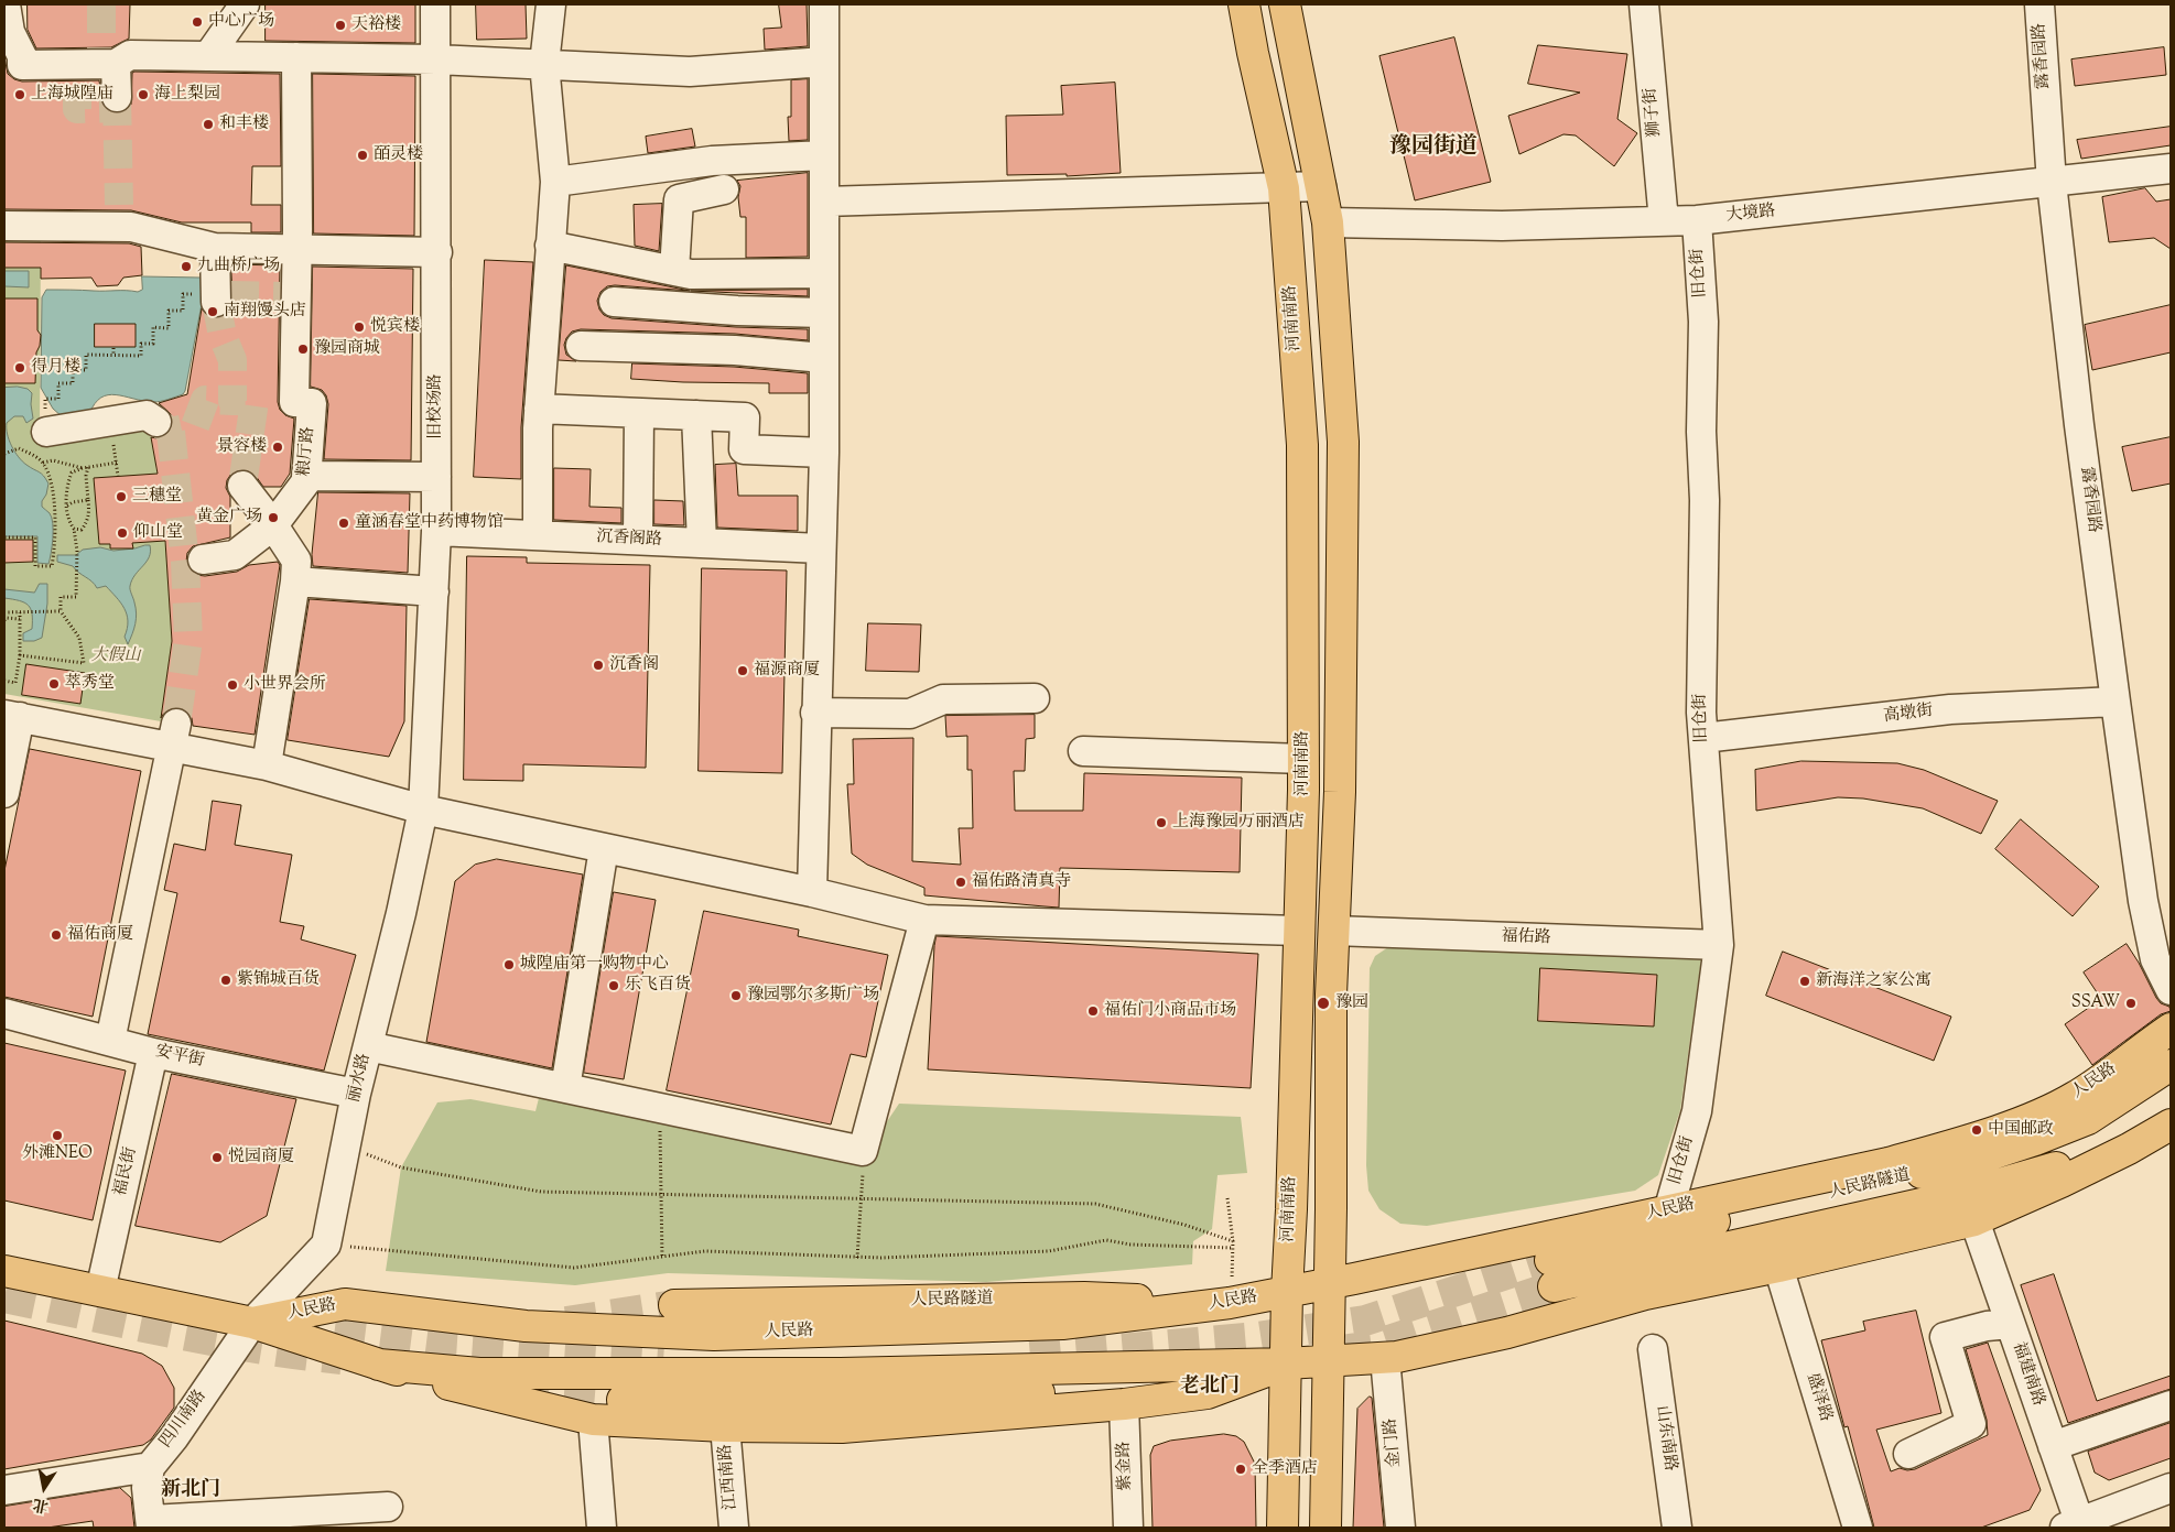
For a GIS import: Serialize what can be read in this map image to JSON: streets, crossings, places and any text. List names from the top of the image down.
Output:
{
  "streets": {
    "main road": ["河南南路", "人民路", "人民路隧道"],
    "street": [
      "露香园路",
      "狮子街",
      "大境路",
      "旧仓街",
      "旧校场路",
      "粮厅路",
      "沉香阁路",
      "高墩街",
      "福佑路",
      "安平街",
      "丽水路",
      "福民街",
      "福建南路",
      "盛泽路",
      "四川南路",
      "山东南路",
      "金门路",
      "紫金路",
      "江西南路"
    ]
  },
  "crossings": [
    ["露香园路", "大境路"],
    ["露香园路", "高墩街"],
    ["狮子街", "大境路"],
    ["大境路", "旧仓街"],
    ["旧仓街", "高墩街"],
    ["旧仓街", "福佑路"],
    ["旧仓街", "人民路"],
    ["河南南路", "人民路"],
    ["旧校场路", "沉香阁路"],
    ["旧校场路", "丽水路"],
    ["安平街", "丽水路"],
    ["安平街", "福民街"],
    ["人民路", "福民街"],
    ["人民路", "人民路隧道"],
    ["人民路", "福建南路"],
    ["人民路", "盛泽路"],
    ["人民路", "四川南路"],
    ["人民路", "金门路"],
    ["人民路", "紫金路"],
    ["人民路", "江西南路"]
  ],
  "districts": ["豫园街道", "老北门", "新北门"],
  "parks": ["大假山"],
  "places": [
    "中心广场",
    "天裕楼",
    "上海城隍庙",
    "海上梨园",
    "和丰楼",
    "皕灵楼",
    "九曲桥广场",
    "南翔馒头店",
    "悦宾楼",
    "豫园商城",
    "得月楼",
    "景容楼",
    "三穗堂",
    "黄金广场",
    "童涵春堂中药博物馆",
    "仰山堂",
    "沉香阁",
    "福源商厦",
    "萃秀堂",
    "小世界会所",
    "上海豫园万丽酒店",
    "福佑路清真寺",
    "福佑商厦",
    "城隍庙第一购物中心",
    "紫锦城百货",
    "新海洋之家公寓",
    "乐飞百货",
    "豫园鄂尔多斯广场",
    "豫园",
    "SSAW",
    "福佑门小商品市场",
    "中国邮政",
    "外滩NEO",
    "悦园商厦",
    "全季酒店"
  ],
  "north": "bottom"
}
